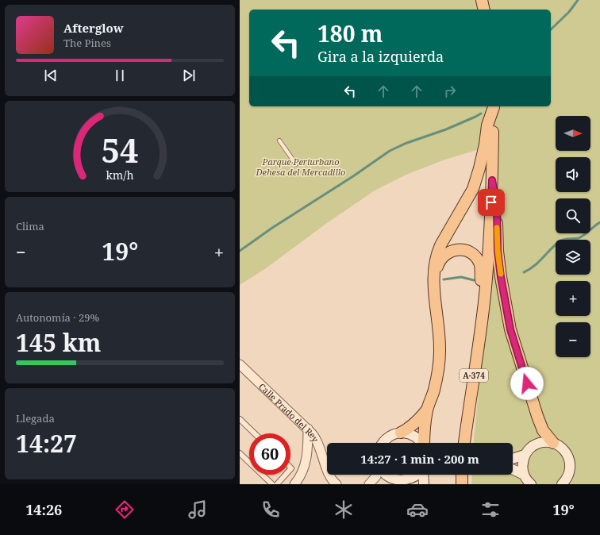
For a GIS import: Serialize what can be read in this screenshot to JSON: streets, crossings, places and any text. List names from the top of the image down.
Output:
{
  "streets": {
    "main road": ["A-374"],
    "street": ["Calle Prado del Rey"]
  },
  "parks": ["Parque Periurbano Dehesa del Mercadillo"],
  "north": "right",
  "page": {
    "turn": ["180 m", "Gira a la izquierda"],
    "song": ["Afterglow", "The Pines"],
    "map_buttons": ["+", "−"],
    "tile": [
      "Clima",
      ["Autonomía · 29%", "145 km"],
      ["Llegada", "14:27"]
    ],
    "heat": ["−", "19°", "+"],
    "limit": "60",
    "trip": "14:27 · 1 min · 200 m",
    "tabs": ["14:26", "19°"],
    "gauge": ["54", "km/h"]
  }
}
